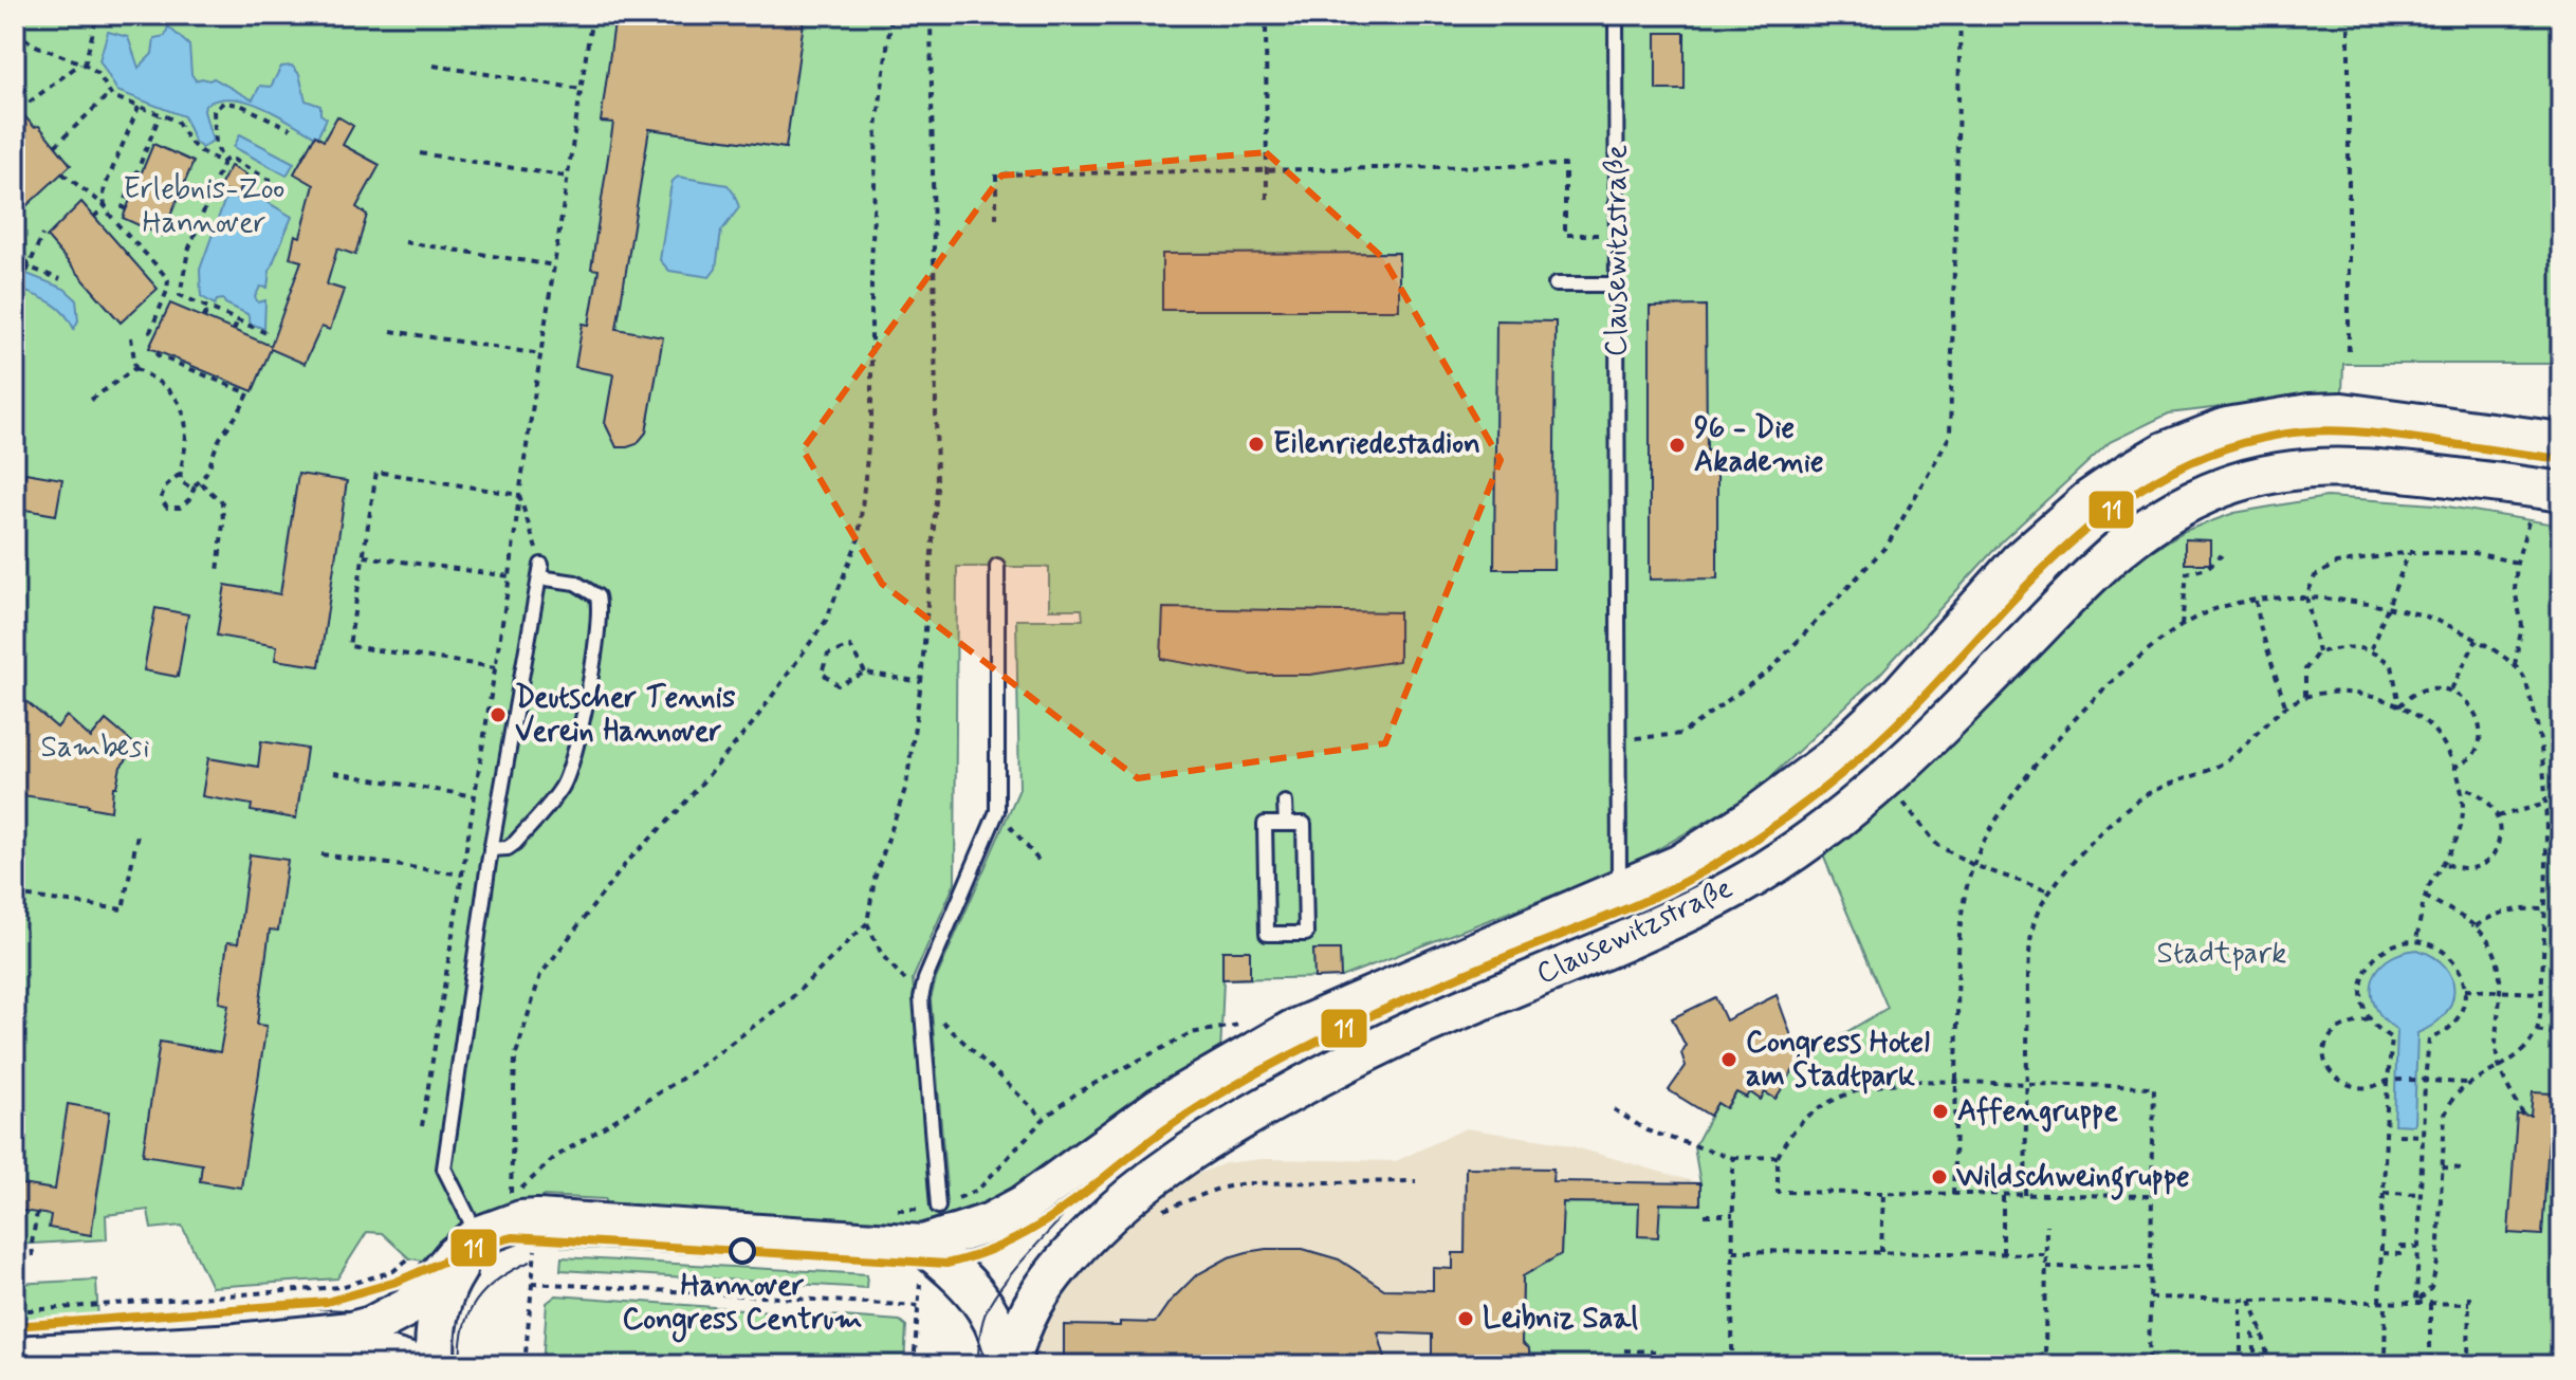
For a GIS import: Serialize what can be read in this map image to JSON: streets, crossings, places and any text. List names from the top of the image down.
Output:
{
  "streets": {
    "street": ["Clausewitzstraße"]
  },
  "parks": ["Erlebnis-Zoo Hannover", "Sambesi", "Stadtpark"],
  "places": [
    "Eilenriedestadion",
    "96 - Die Akademie",
    "Deutscher Tennis Verein Hannover",
    "Congress Hotel am Stadtpark",
    "Affengruppe",
    "Wildschweingruppe",
    "Hannover Congress Centrum",
    "Leibniz Saal"
  ],
  "lines": ["transit line 11"]
}
